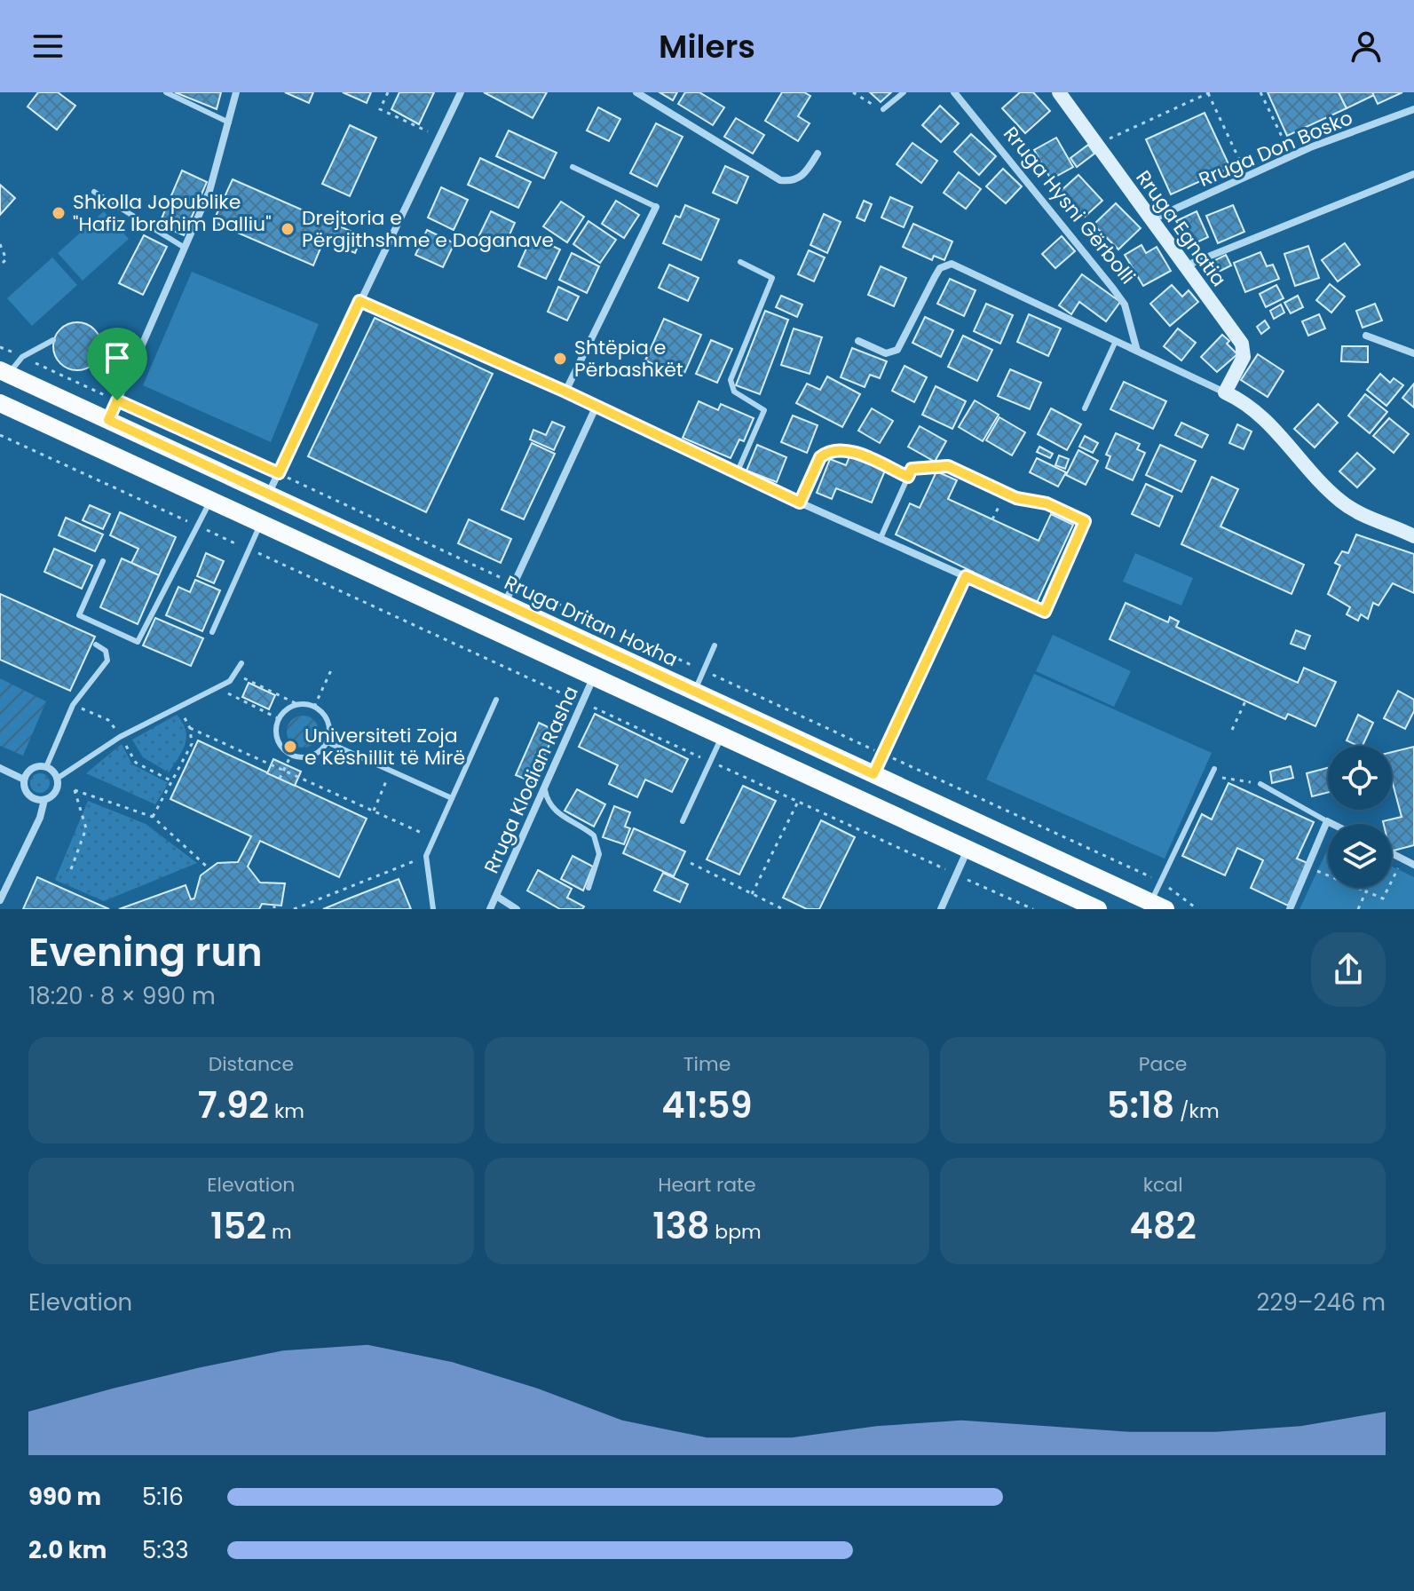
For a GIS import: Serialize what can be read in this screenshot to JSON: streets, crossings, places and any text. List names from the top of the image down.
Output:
{
  "streets": {
    "main road": ["Rruga Dritan Hoxha"],
    "street": [
      "Rruga Don Bosko",
      "Rruga Hysni Gërbolli",
      "Rruga Egnatia",
      "Rruga Klodian Rasha"
    ]
  },
  "crossings": [
    ["Rruga Don Bosko", "Rruga Egnatia"]
  ],
  "places": [
    "Shkolla Jopublike \"Hafiz Ibrahim Dalliu\"",
    "Drejtoria e Përgjithshme e Doganave",
    "Shtëpia e Përbashkët",
    "Universiteti Zoja e Këshillit të Mirë"
  ],
  "page": {
    "header": "Milers",
    "heading": ["Evening run", "18:20 · 8 × 990 m"],
    "stats": [
      ["Distance", "7.92 km"],
      ["Time", "41:59"],
      ["Pace", "5:18 /km"],
      ["Elevation", "152 m"],
      ["Heart rate", "138 bpm"],
      ["kcal", "482"]
    ],
    "chart": ["Elevation", "229–246 m"],
    "list": [
      {
        "name": "990 m",
        "note": "5:16"
      },
      {
        "name": "2.0 km",
        "note": "5:33"
      }
    ]
  }
}
